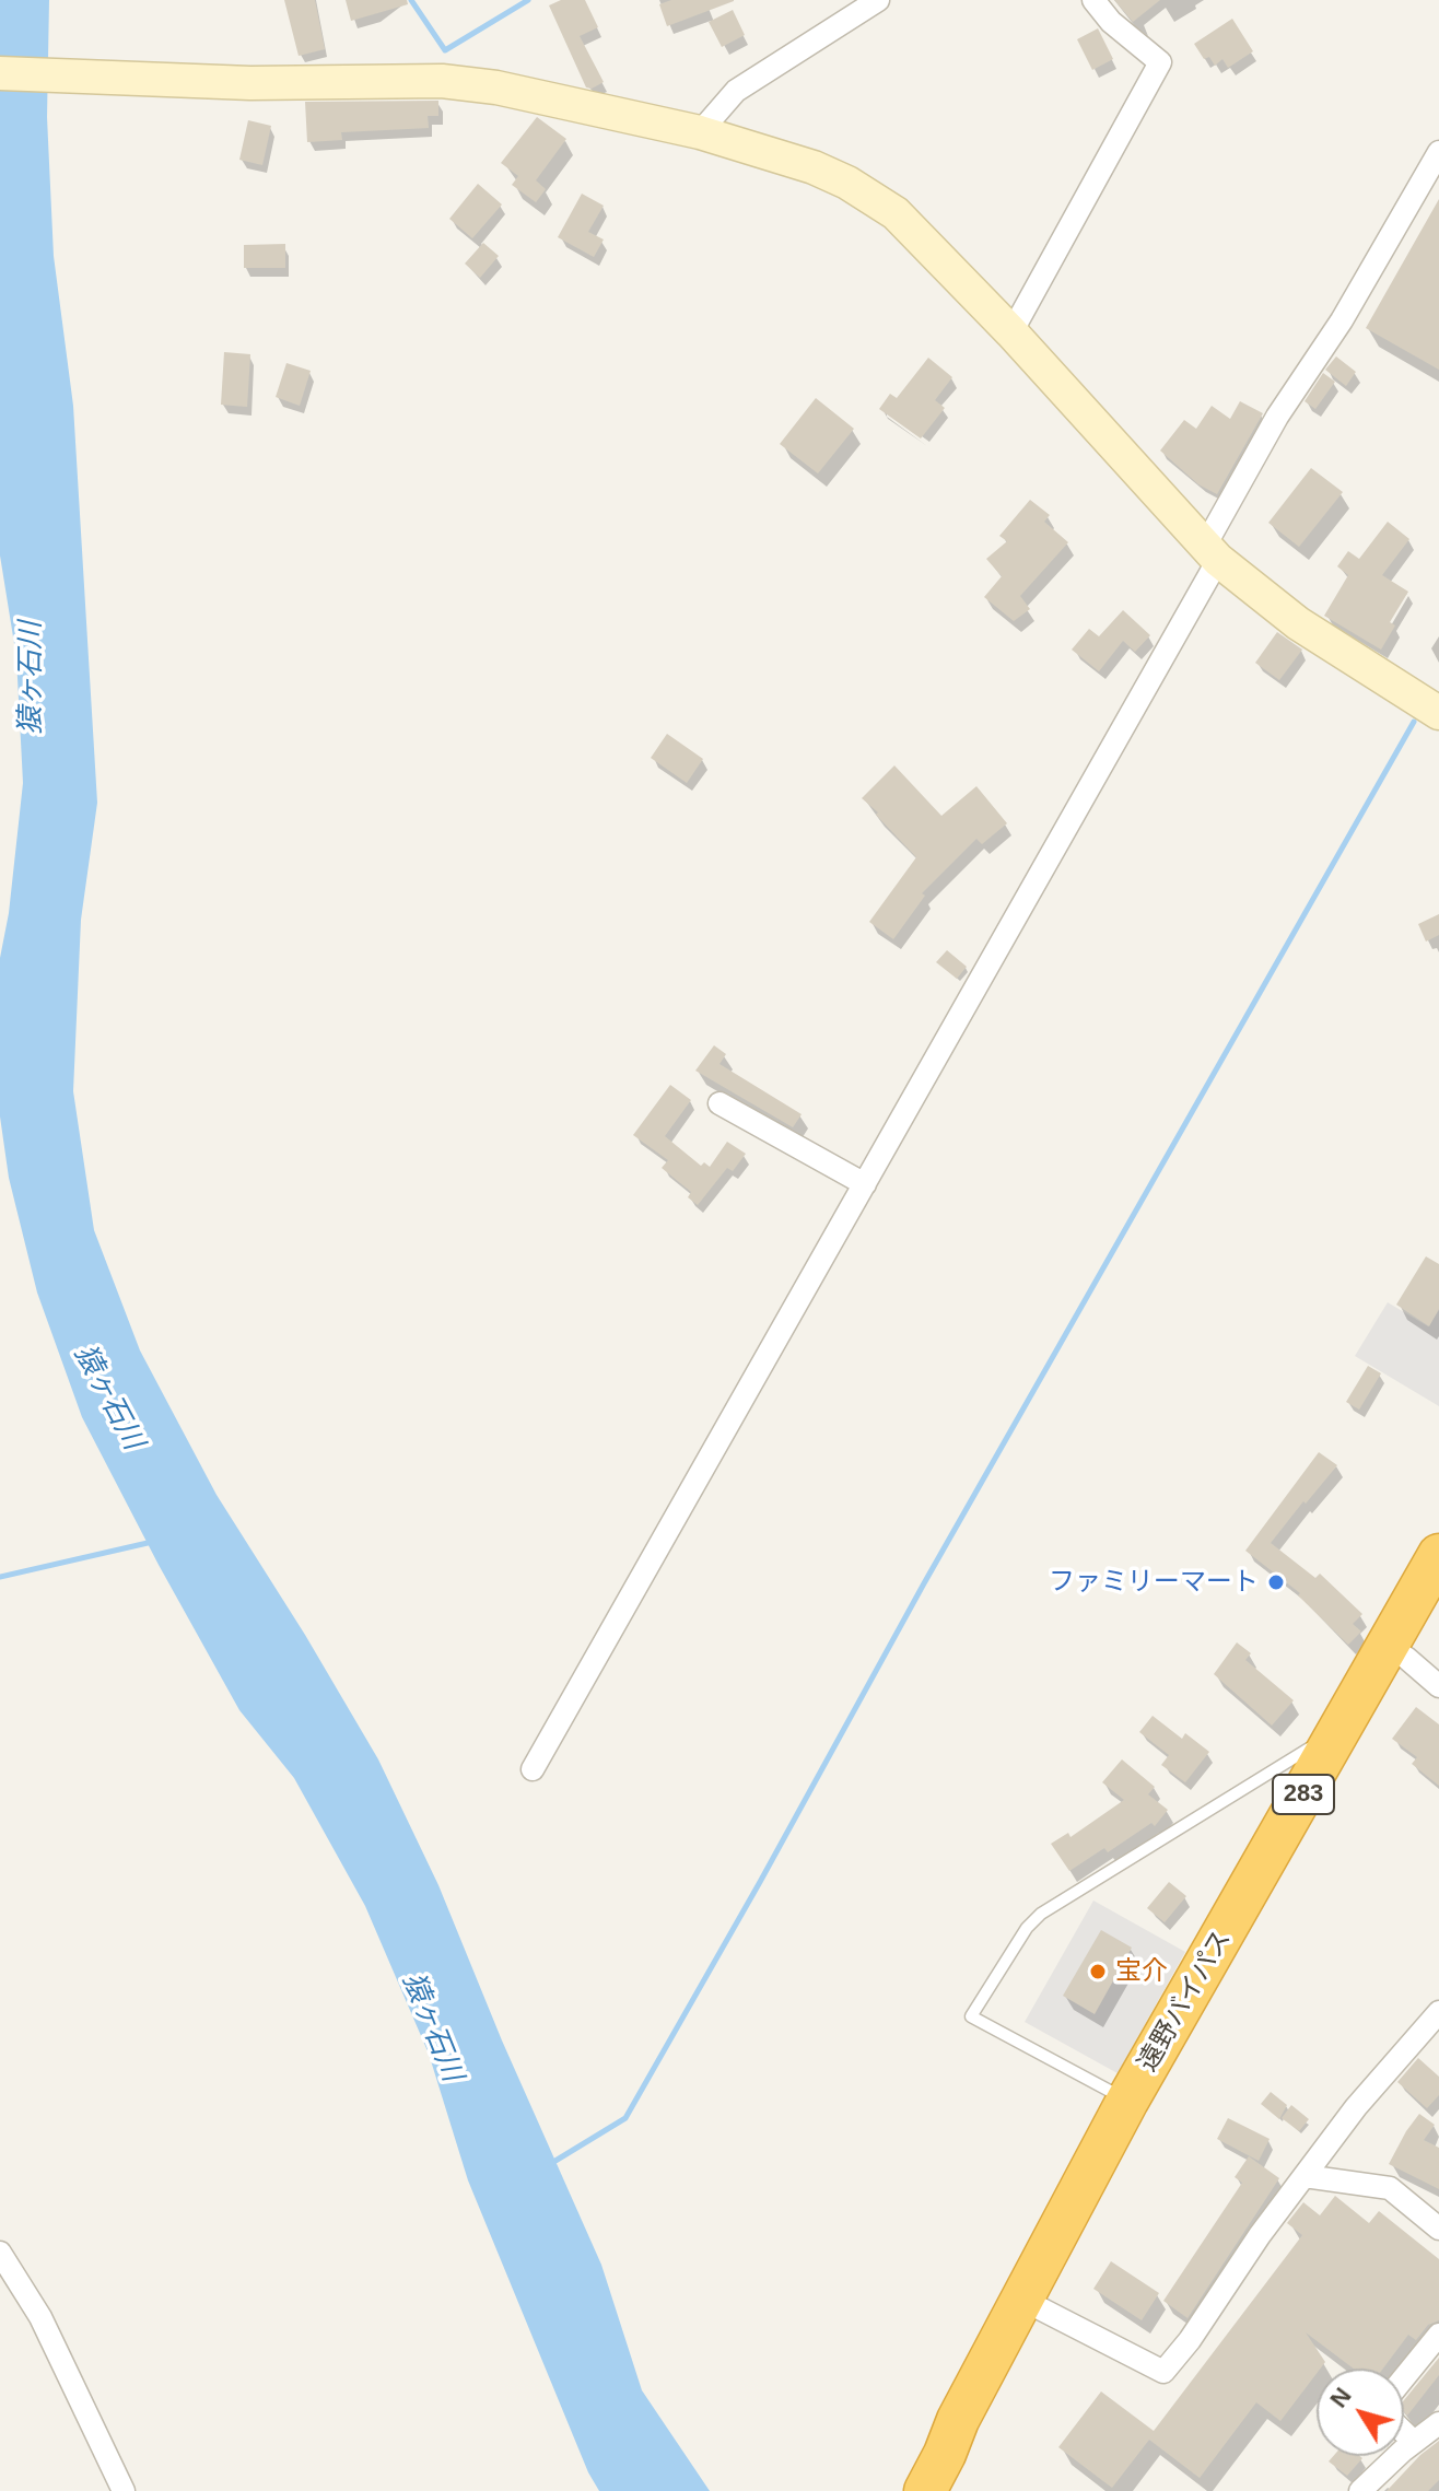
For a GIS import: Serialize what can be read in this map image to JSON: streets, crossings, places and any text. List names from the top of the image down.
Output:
{
  "streets": {
    "highway": ["283", "遠野バイパス"]
  },
  "water": ["猿ヶ石川"],
  "places": ["ファミリーマート", "宝介"],
  "north": "top left"
}
